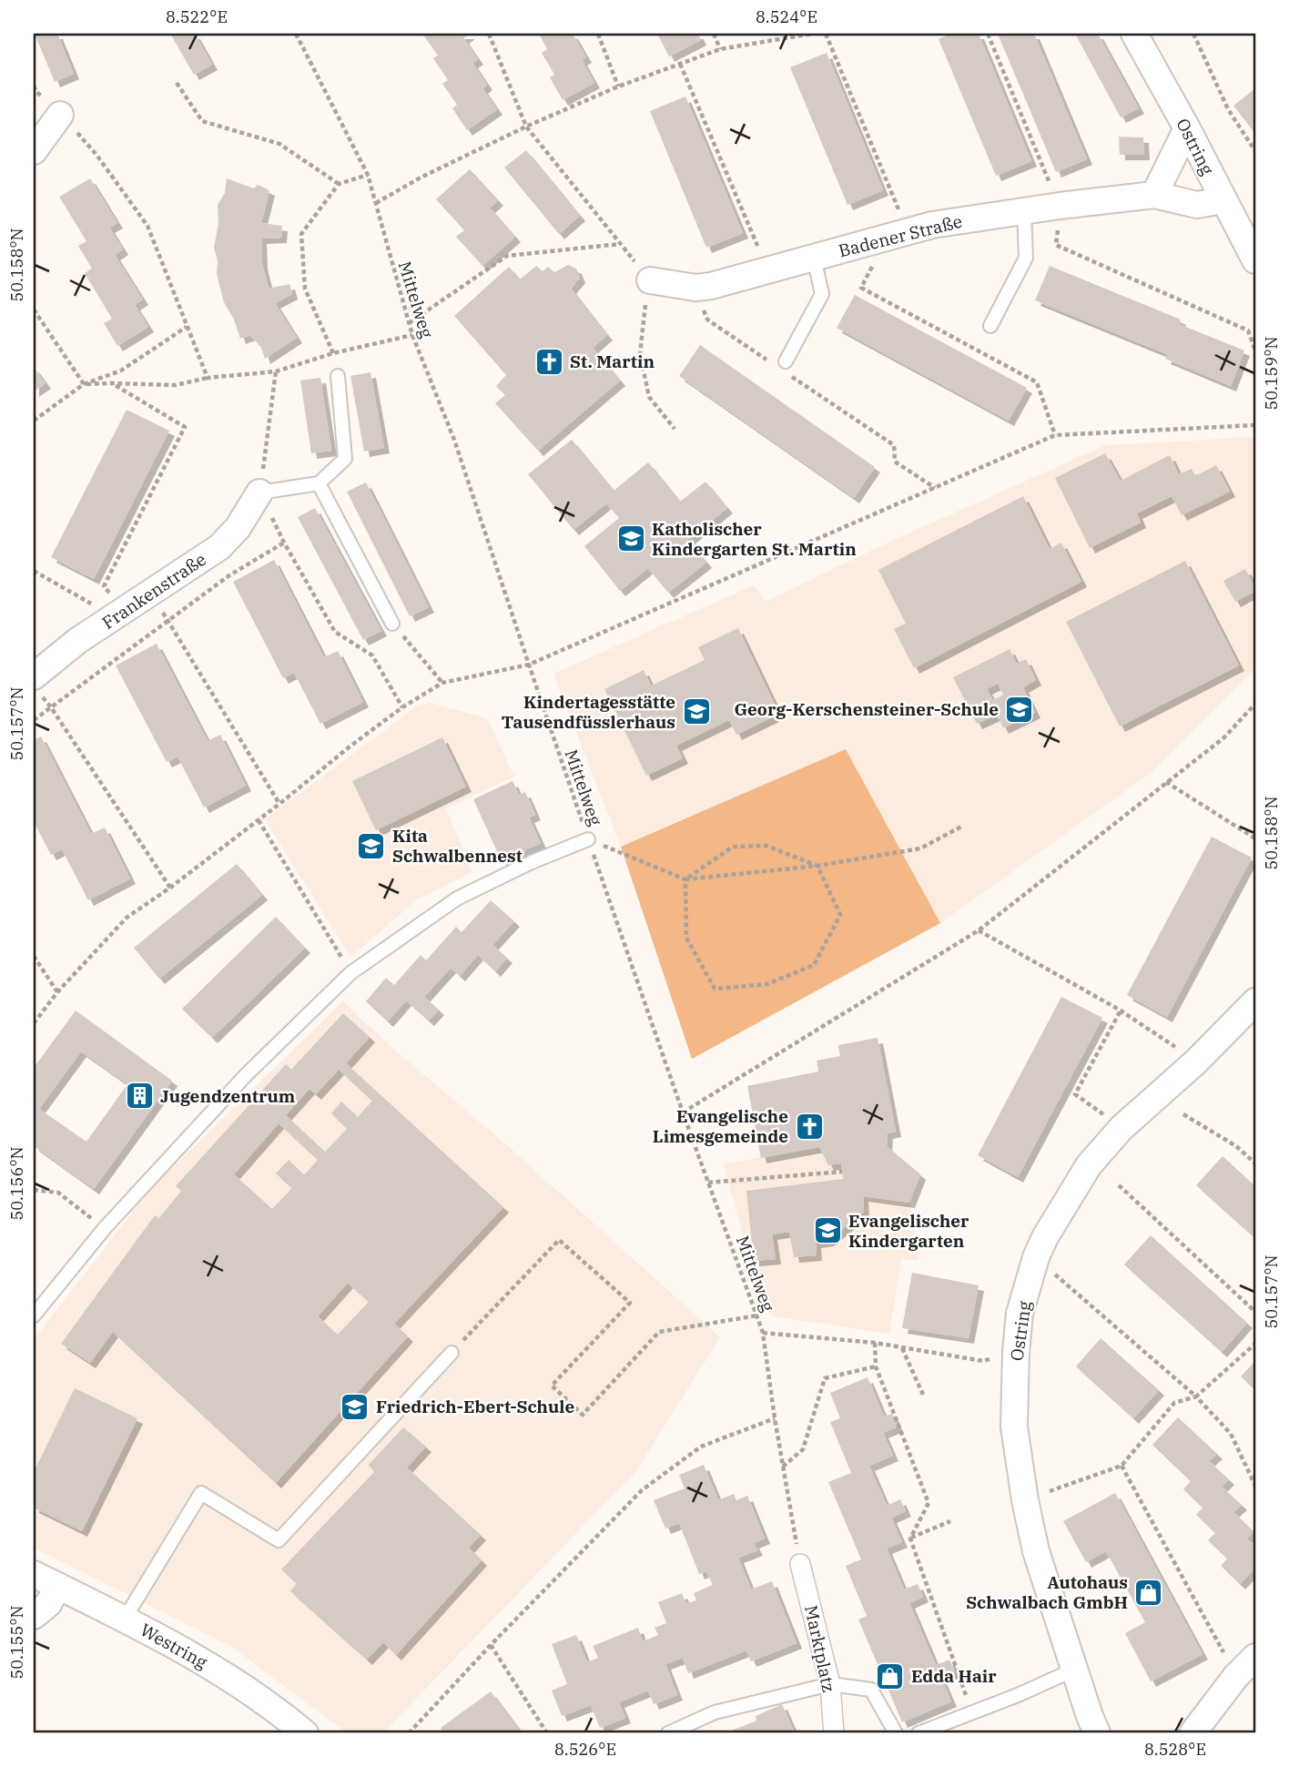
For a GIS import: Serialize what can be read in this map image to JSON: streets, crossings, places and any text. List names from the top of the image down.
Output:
{
  "streets": {
    "street": [
      "Ostring",
      "Badener Straße",
      "Frankenstraße",
      "Westring",
      "Marktplatz"
    ],
    "path": ["Mittelweg"]
  },
  "crossings": [
    ["Ostring", "Badener Straße"],
    ["Mittelweg", "Marktplatz"]
  ],
  "places": {
    "church": ["St. Martin", "Evangelische Limesgemeinde"],
    "school or university": [
      "Katholischer Kindergarten St. Martin",
      "Georg-Kerschensteiner-Schule",
      "Kindertagesstätte Tausendfüsslerhaus",
      "Kita Schwalbennest",
      "Evangelischer Kindergarten",
      "Friedrich-Ebert-Schule"
    ],
    "building": ["Jugendzentrum"],
    "shop": ["Autohaus Schwalbach GmbH", "Edda Hair"]
  },
  "coordinates": [
    "8.522°E",
    "8.524°E",
    "50.158°N",
    "50.159°N",
    "50.157°N",
    "50.156°N",
    "50.155°N",
    "8.526°E",
    "8.528°E"
  ]
}
